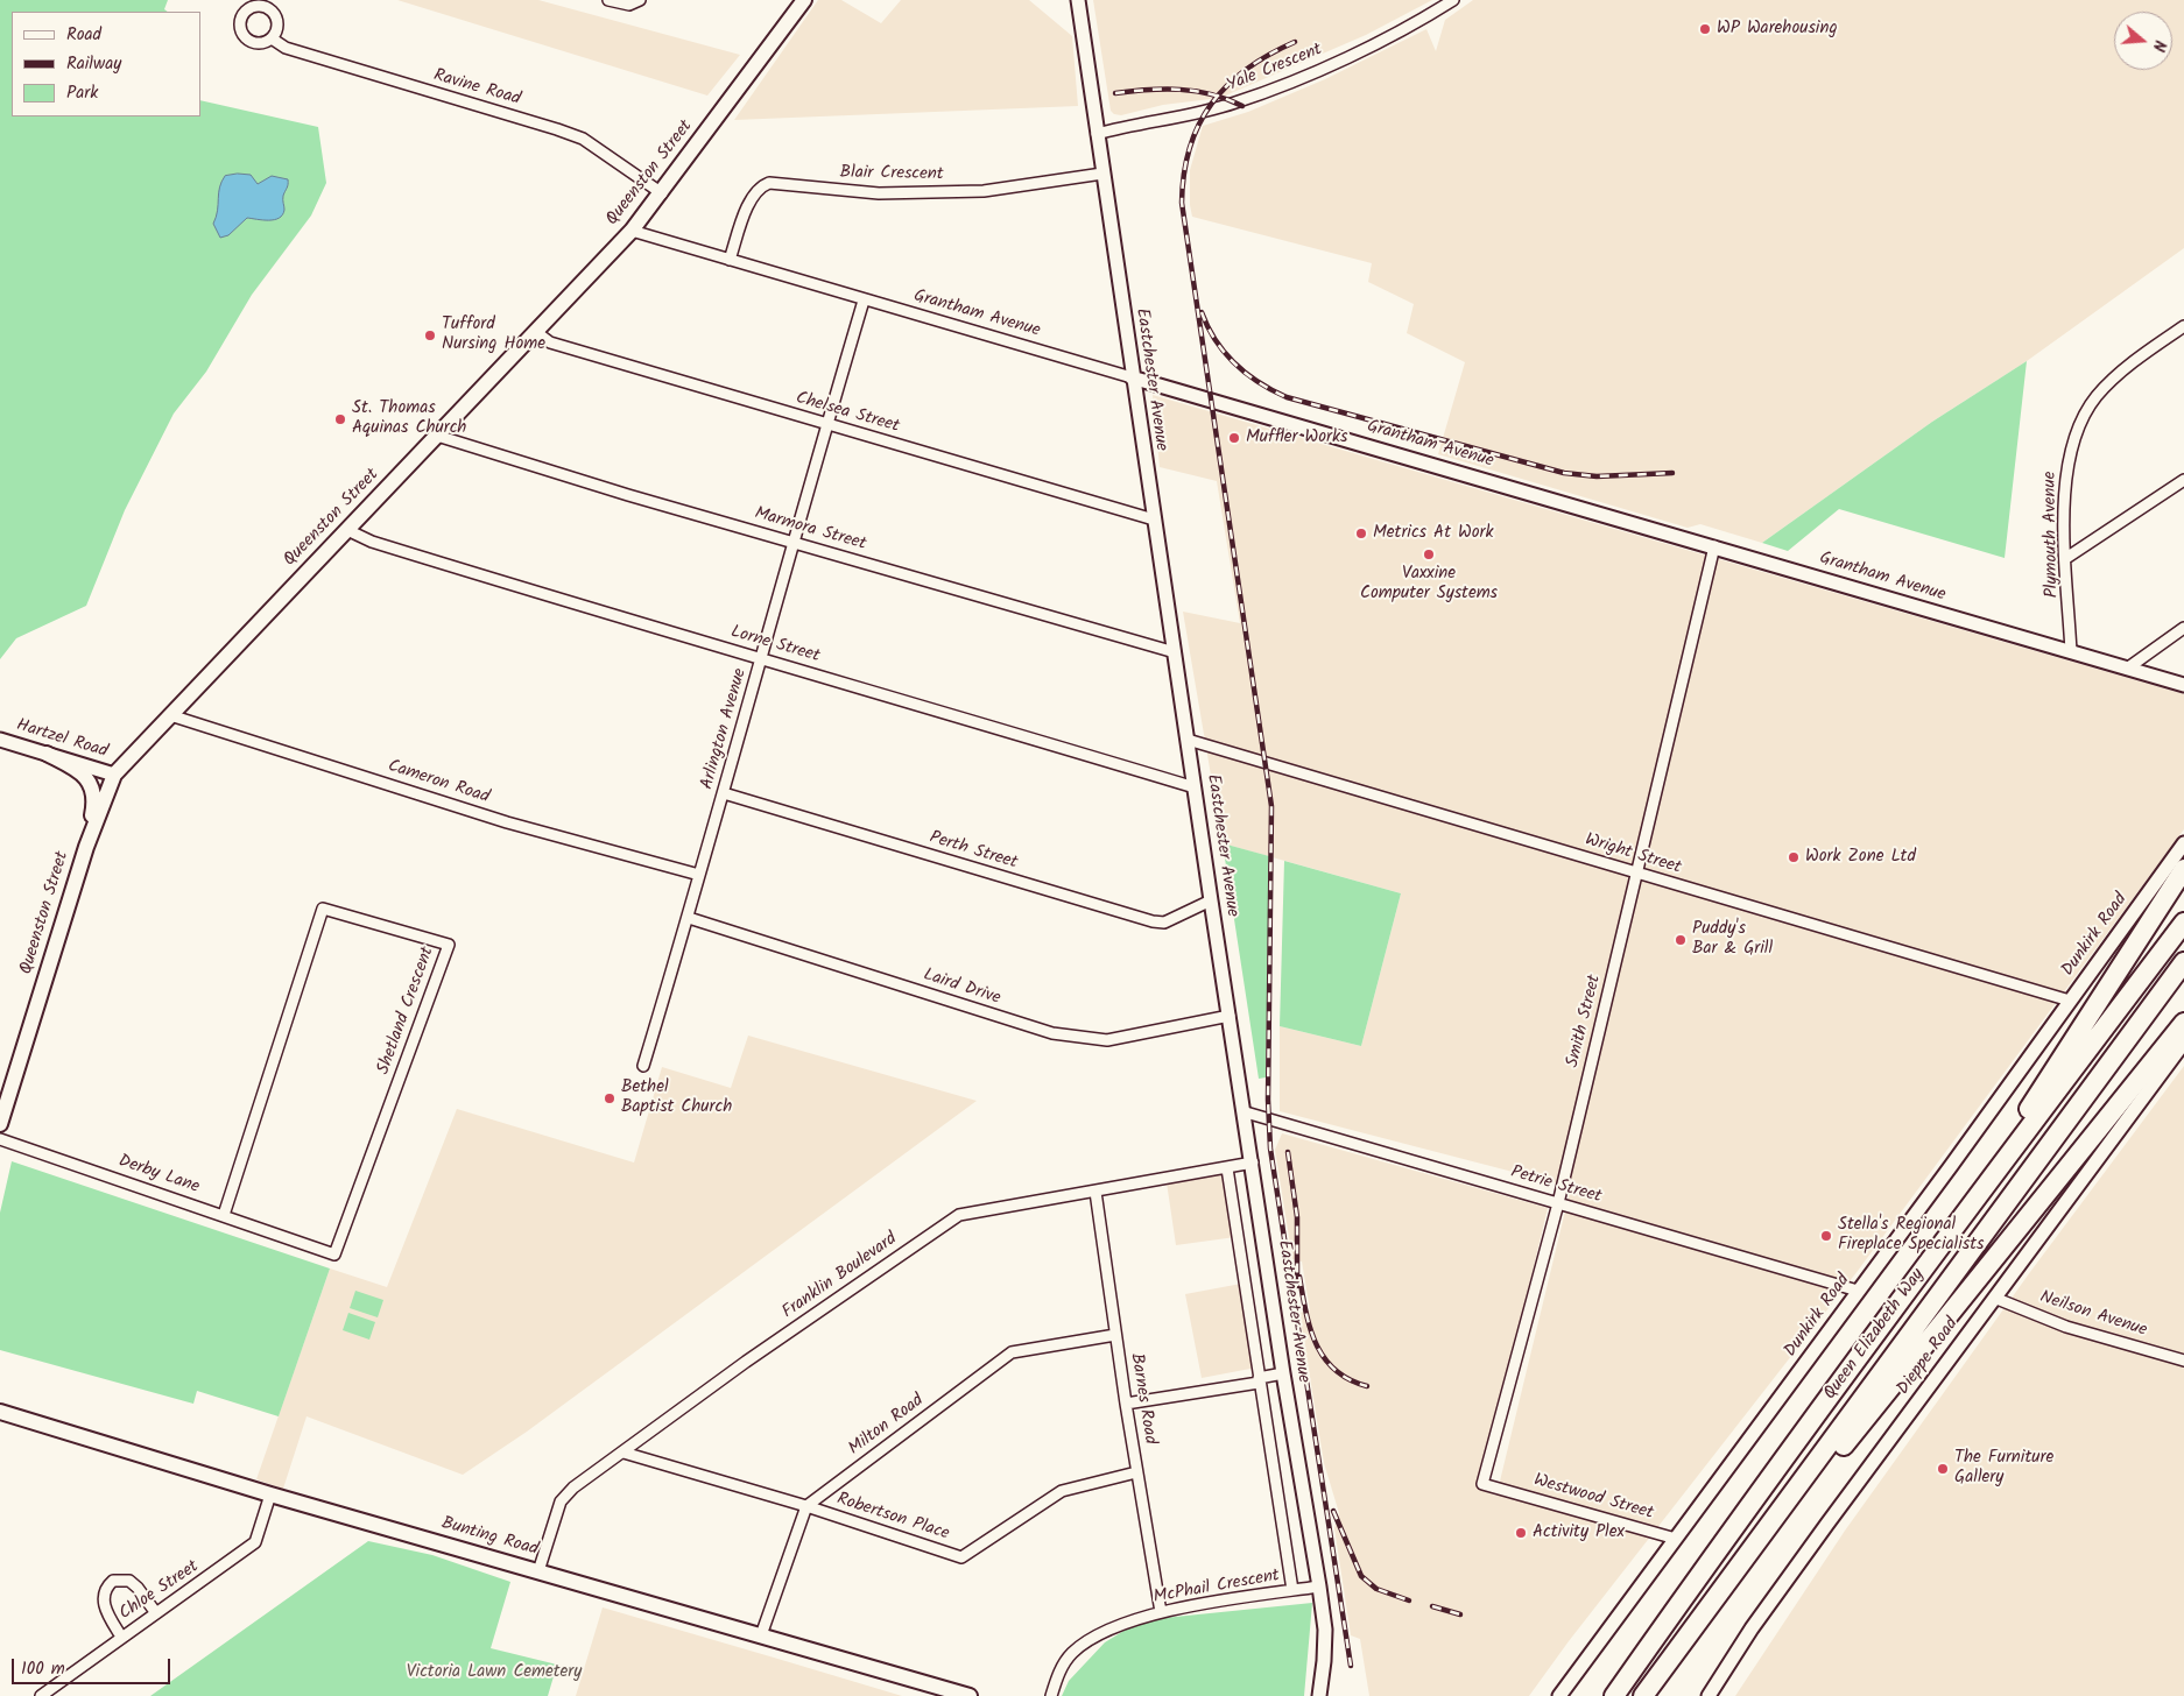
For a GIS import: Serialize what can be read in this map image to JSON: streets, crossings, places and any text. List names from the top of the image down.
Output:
{
  "streets": {
    "highway": ["Queen Elizabeth Way"],
    "main road": ["Queenston Street", "Bunting Road"],
    "street": [
      "Yale Crescent",
      "Ravine Road",
      "Blair Crescent",
      "Grantham Avenue",
      "Eastchester Avenue",
      "Chelsea Street",
      "Marmora Street",
      "Plymouth Avenue",
      "Lorne Street",
      "Arlington Avenue",
      "Hartzel Road",
      "Cameron Road",
      "Perth Street",
      "Wright Street",
      "Dunkirk Road",
      "Laird Drive",
      "Shetland Crescent",
      "Smith Street",
      "Derby Lane",
      "Petrie Street",
      "Franklin Boulevard",
      "Neilson Avenue",
      "Dieppe Road",
      "Barnes Road",
      "Milton Road",
      "Westwood Street",
      "Robertson Place",
      "McPhail Crescent",
      "Chloe Street"
    ]
  },
  "crossings": [
    ["Yale Crescent", "Eastchester Avenue"],
    ["Ravine Road", "Queenston Street"],
    ["Queenston Street", "Grantham Avenue"],
    ["Queenston Street", "Chelsea Street"],
    ["Queenston Street", "Marmora Street"],
    ["Queenston Street", "Lorne Street"],
    ["Queenston Street", "Hartzel Road"],
    ["Queenston Street", "Cameron Road"],
    ["Blair Crescent", "Grantham Avenue"],
    ["Blair Crescent", "Eastchester Avenue"],
    ["Grantham Avenue", "Eastchester Avenue"],
    ["Grantham Avenue", "Plymouth Avenue"],
    ["Grantham Avenue", "Arlington Avenue"],
    ["Grantham Avenue", "Smith Street"],
    ["Eastchester Avenue", "Chelsea Street"],
    ["Eastchester Avenue", "Marmora Street"],
    ["Eastchester Avenue", "Lorne Street"],
    ["Eastchester Avenue", "Perth Street"],
    ["Eastchester Avenue", "Wright Street"],
    ["Eastchester Avenue", "Laird Drive"],
    ["Eastchester Avenue", "Petrie Street"],
    ["Eastchester Avenue", "Franklin Boulevard"],
    ["Eastchester Avenue", "McPhail Crescent"],
    ["Chelsea Street", "Arlington Avenue"],
    ["Marmora Street", "Arlington Avenue"],
    ["Lorne Street", "Arlington Avenue"],
    ["Arlington Avenue", "Cameron Road"],
    ["Arlington Avenue", "Perth Street"],
    ["Arlington Avenue", "Laird Drive"],
    ["Wright Street", "Dunkirk Road"],
    ["Wright Street", "Smith Street"],
    ["Dunkirk Road", "Petrie Street"],
    ["Dunkirk Road", "Westwood Street"],
    ["Shetland Crescent", "Derby Lane"],
    ["Smith Street", "Petrie Street"],
    ["Smith Street", "Westwood Street"],
    ["Franklin Boulevard", "Barnes Road"],
    ["Franklin Boulevard", "Robertson Place"],
    ["Franklin Boulevard", "Bunting Road"],
    ["Neilson Avenue", "Dieppe Road"],
    ["Barnes Road", "Milton Road"],
    ["Barnes Road", "Robertson Place"],
    ["Barnes Road", "McPhail Crescent"],
    ["Milton Road", "Robertson Place"],
    ["Bunting Road", "Chloe Street"]
  ],
  "parks": ["Victoria Lawn Cemetery"],
  "places": [
    "WP Warehousing",
    "Tufford Nursing Home",
    "St. Thomas Aquinas Church",
    "Muffler Works",
    "Metrics At Work",
    "Vaxxine Computer Systems",
    "Work Zone Ltd",
    "Puddy's Bar & Grill",
    "Bethel Baptist Church",
    "Stella's Regional Fireplace Specialists",
    "The Furniture Gallery",
    "Activity Plex"
  ],
  "legend": ["Road", "Railway", "Park"],
  "scale_bar": "100 m",
  "north": "right"
}
